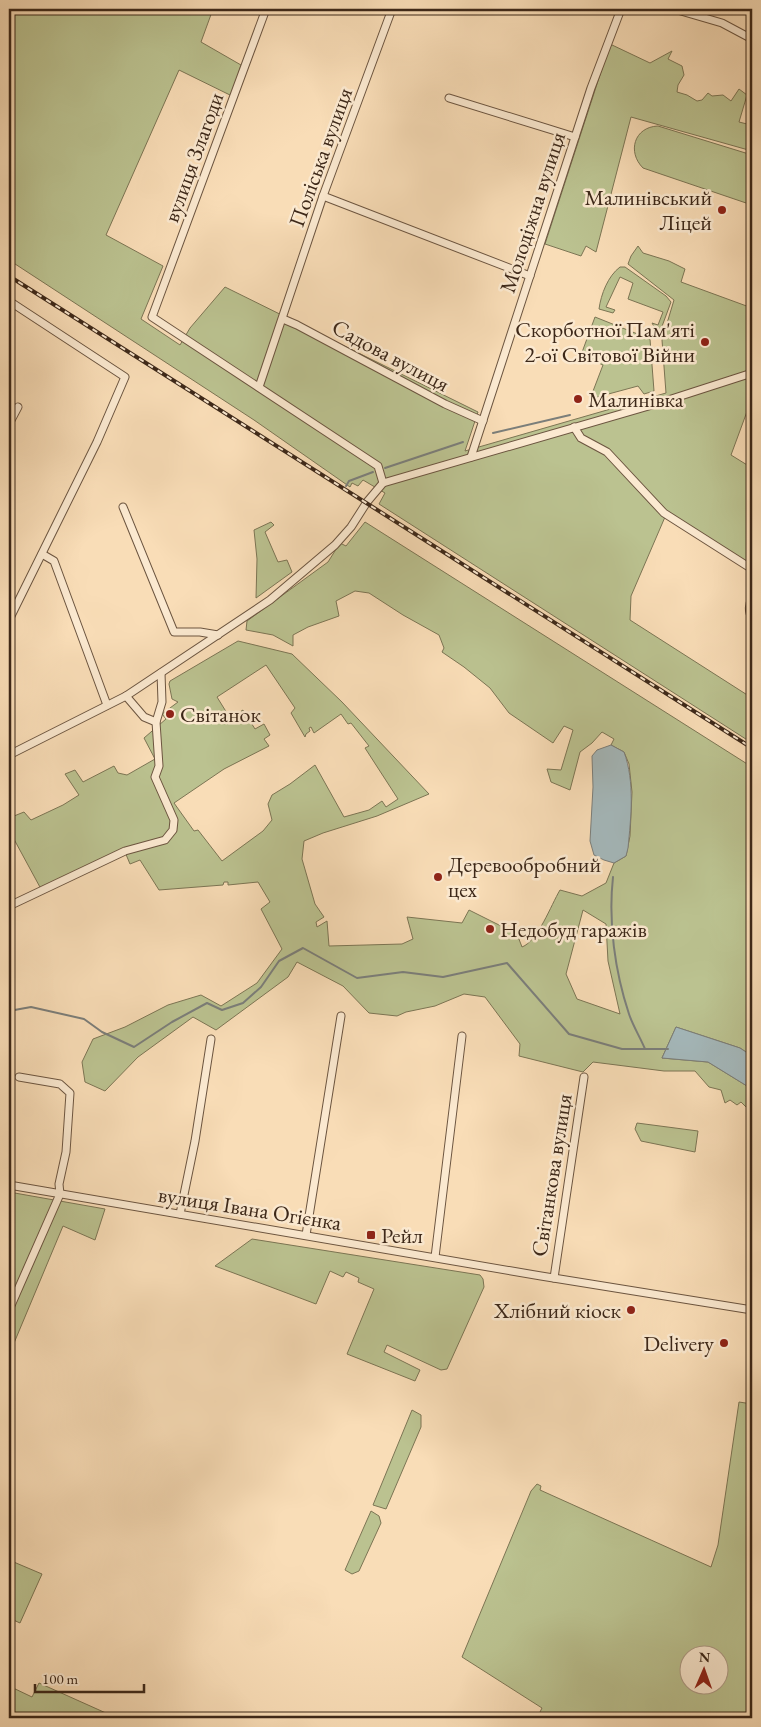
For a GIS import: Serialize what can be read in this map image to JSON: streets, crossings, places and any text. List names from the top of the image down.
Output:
{
  "streets": {
    "street": [
      "вулиця Злагоди",
      "Поліська вулиця",
      "Молодіжна вулиця",
      "Садова вулиця",
      "Світанкова вулиця",
      "вулиця Івана Огієнка"
    ]
  },
  "crossings": [
    ["вулиця Злагоди", "Поліська вулиця"],
    ["Поліська вулиця", "Садова вулиця"],
    ["Молодіжна вулиця", "Садова вулиця"],
    ["Світанкова вулиця", "вулиця Івана Огієнка"]
  ],
  "places": {
    "other": [
      "Малинівський Ліцей",
      "Скорботної Пам'яті 2-ої Світової Війни",
      "Малинівка",
      "Світанок",
      "Деревообробний цех",
      "Недобуд гаражів",
      "Хлібний кіоск",
      "Delivery"
    ],
    "transit": ["Рейл"]
  },
  "scale_bar": "100 m",
  "north": "top"
}
